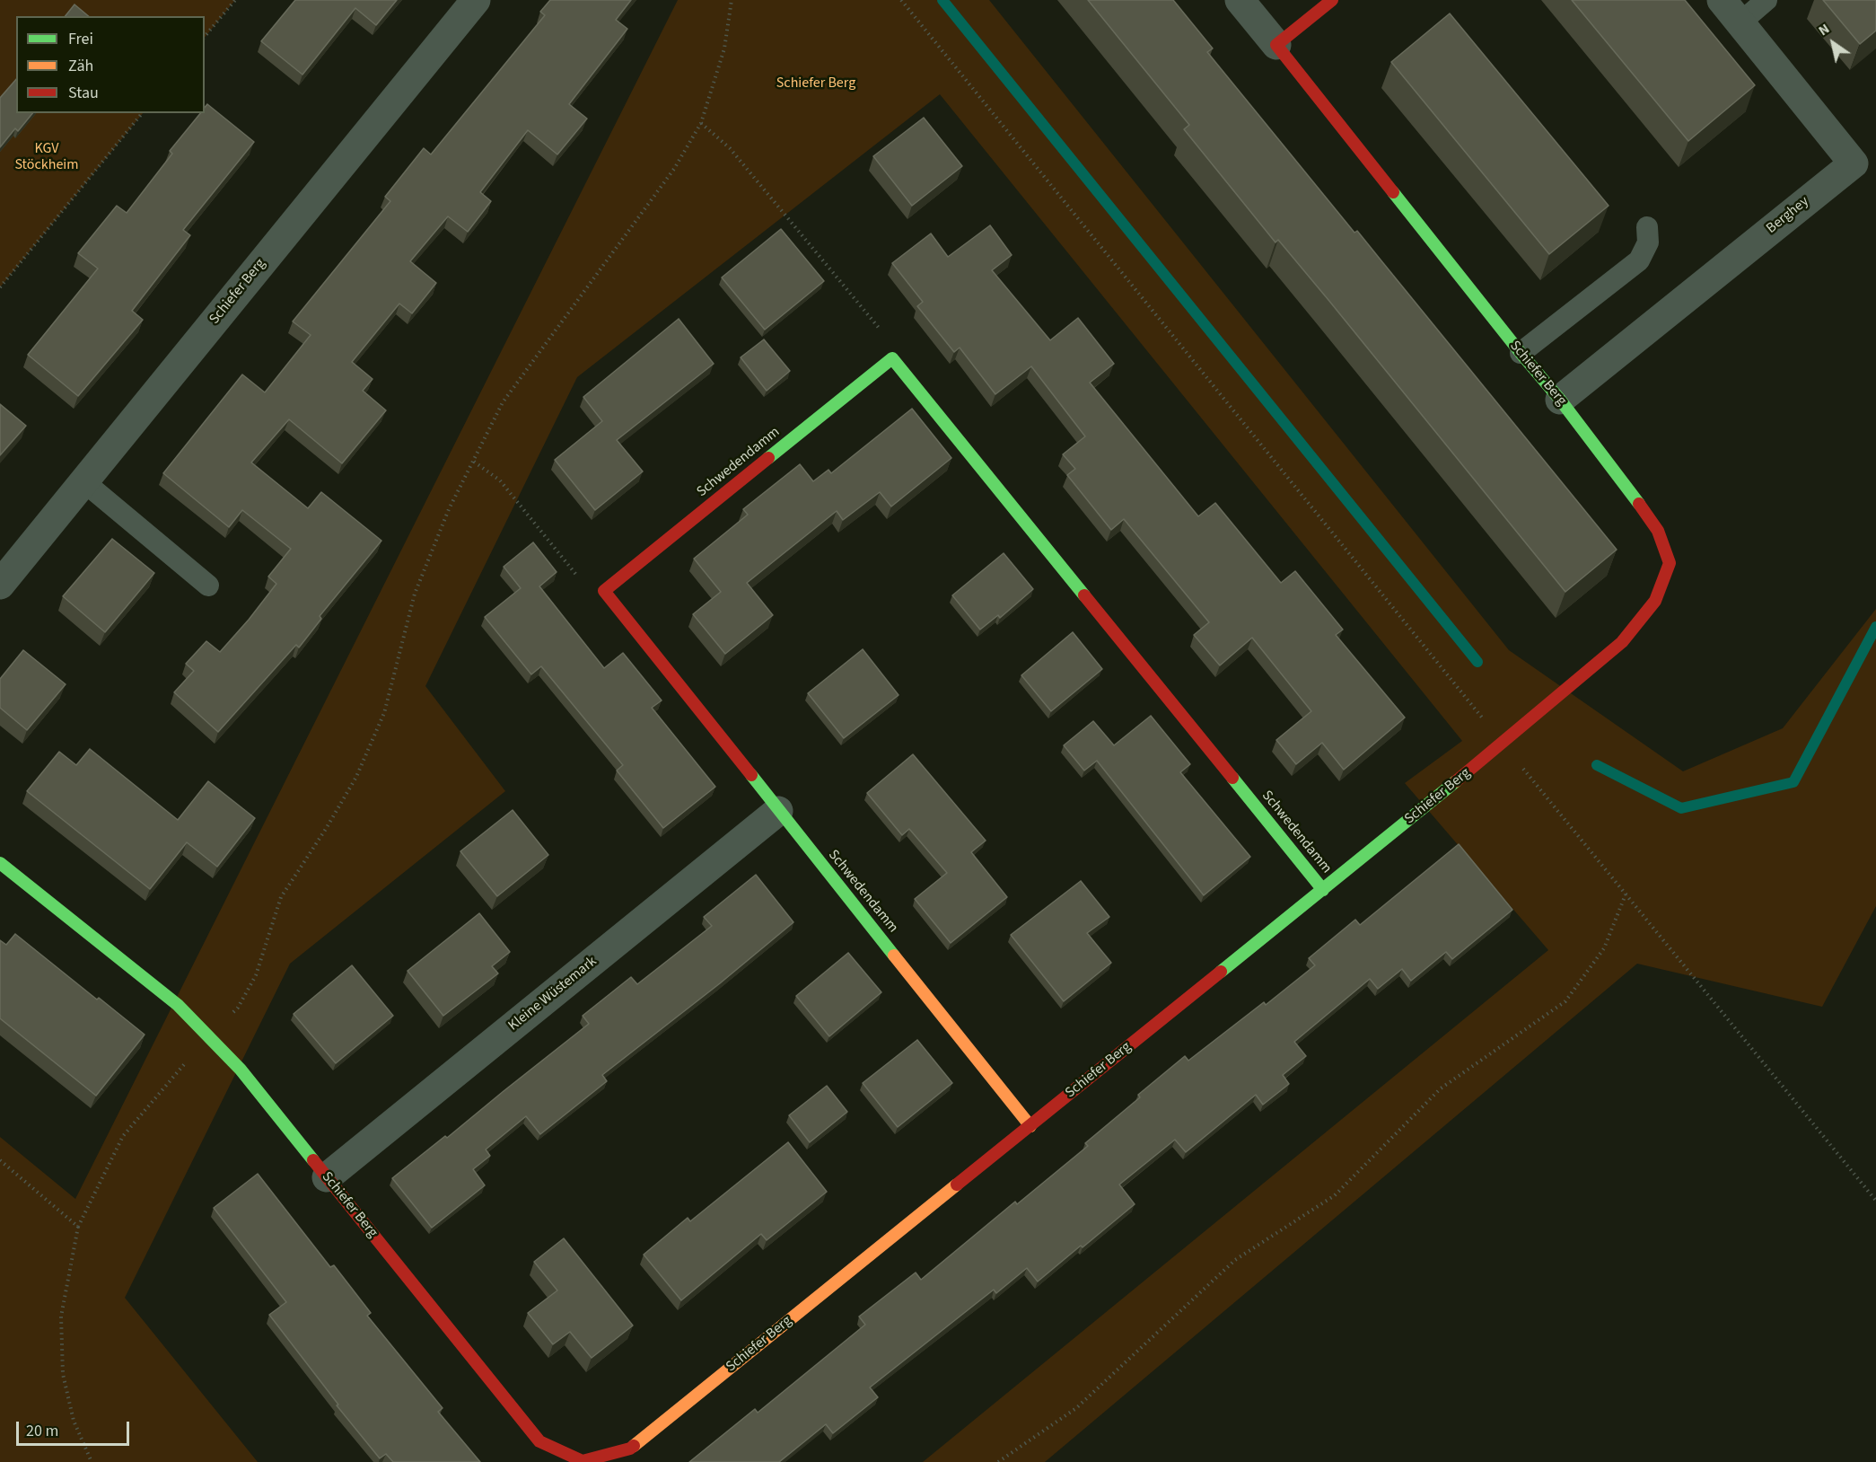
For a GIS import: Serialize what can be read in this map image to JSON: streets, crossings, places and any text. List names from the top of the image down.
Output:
{
  "streets": {
    "street": [
      "Berghey",
      "Schiefer Berg",
      "Schwedendamm",
      "Kleine Wüstemark"
    ]
  },
  "crossings": [
    ["Berghey", "Schiefer Berg"],
    ["Schiefer Berg", "Schwedendamm"],
    ["Schiefer Berg", "Kleine Wüstemark"],
    ["Schwedendamm", "Kleine Wüstemark"]
  ],
  "parks": ["Schiefer Berg", "KGV Stöckheim"],
  "legend": ["Frei", "Zäh", "Stau"],
  "scale_bar": "20 m",
  "north": "top left"
}
